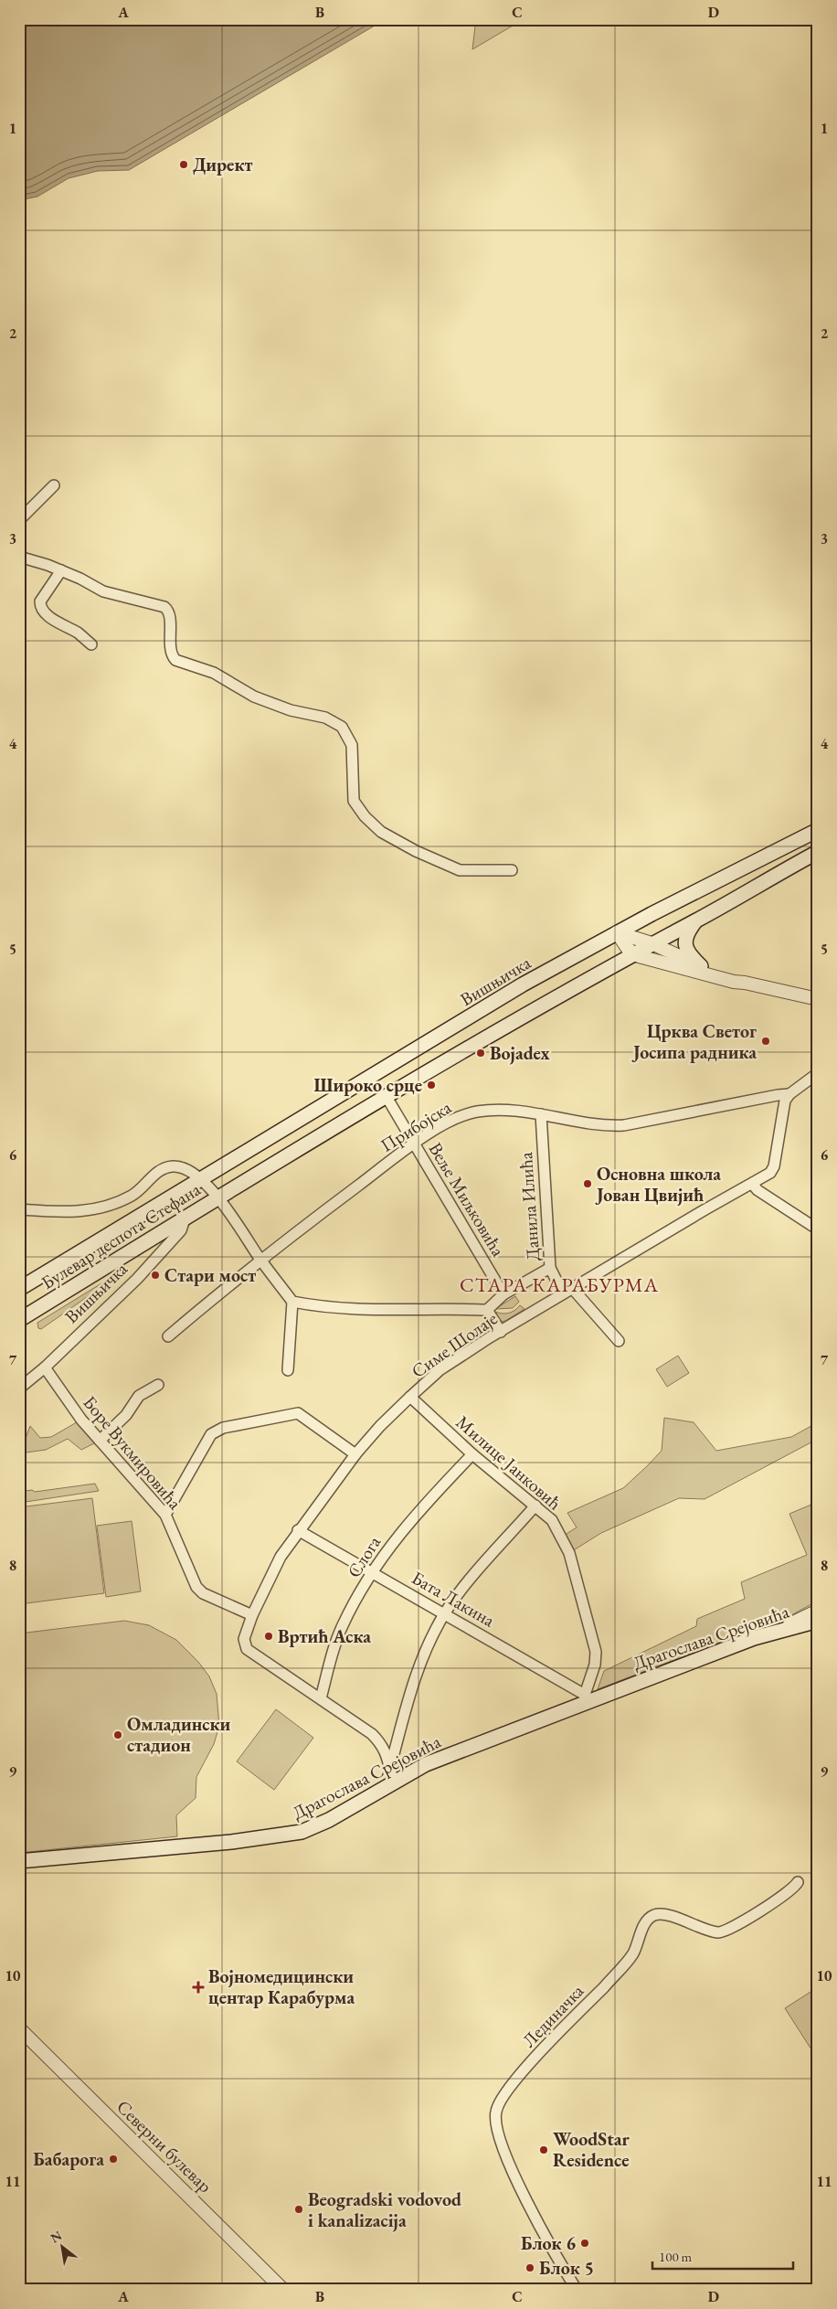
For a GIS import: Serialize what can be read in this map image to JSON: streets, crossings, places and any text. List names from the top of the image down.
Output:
{
  "streets": {
    "main road": ["Вишњичка", "Булевар деспота Стефана", "Драгослава Срејовића"],
    "street": [
      "Прибојска",
      "Веље Миљковића",
      "Данила Илића",
      "Симе Шолаје",
      "Боре Вукмировића",
      "Милице Јанковић",
      "Слога",
      "Бата Лакина",
      "Лединачка",
      "Северни булевар"
    ]
  },
  "crossings": [
    ["Вишњичка", "Булевар деспота Стефана"],
    ["Вишњичка", "Боре Вукмировића"],
    ["Прибојска", "Веље Миљковића"],
    ["Прибојска", "Данила Илића"],
    ["Прибојска", "Симе Шолаје"],
    ["Данила Илића", "Симе Шолаје"],
    ["Симе Шолаје", "Боре Вукмировића"],
    ["Симе Шолаје", "Милице Јанковић"],
    ["Симе Шолаје", "Бата Лакина"],
    ["Милице Јанковић", "Слога"],
    ["Милице Јанковић", "Бата Лакина"],
    ["Милице Јанковић", "Драгослава Срејовића"],
    ["Слога", "Бата Лакина"],
    ["Бата Лакина", "Драгослава Срејовића"]
  ],
  "districts": ["СТАРА КАРАБУРМА"],
  "places": {
    "other": [
      "Директ",
      "Црква Светог Јосипа радника",
      "Bojadex",
      "Широко срце",
      "Основна школа Јован Цвијић",
      "Стари мост",
      "Вртић Аска",
      "Омладински стадион",
      "WoodStar Residence",
      "Бабарога",
      "Beogradski vodovod i kanalizacija",
      "Блок 6",
      "Блок 5"
    ],
    "health": ["Војномедицински центар Карабурма"]
  },
  "scale_bar": "100 m",
  "north": "top left",
  "grid": {
    "columns": [
      "A",
      "B",
      "C",
      "D"
    ],
    "rows": [
      "1",
      "2",
      "3",
      "4",
      "5",
      "6",
      "7",
      "8",
      "9",
      "10",
      "11"
    ]
  }
}
